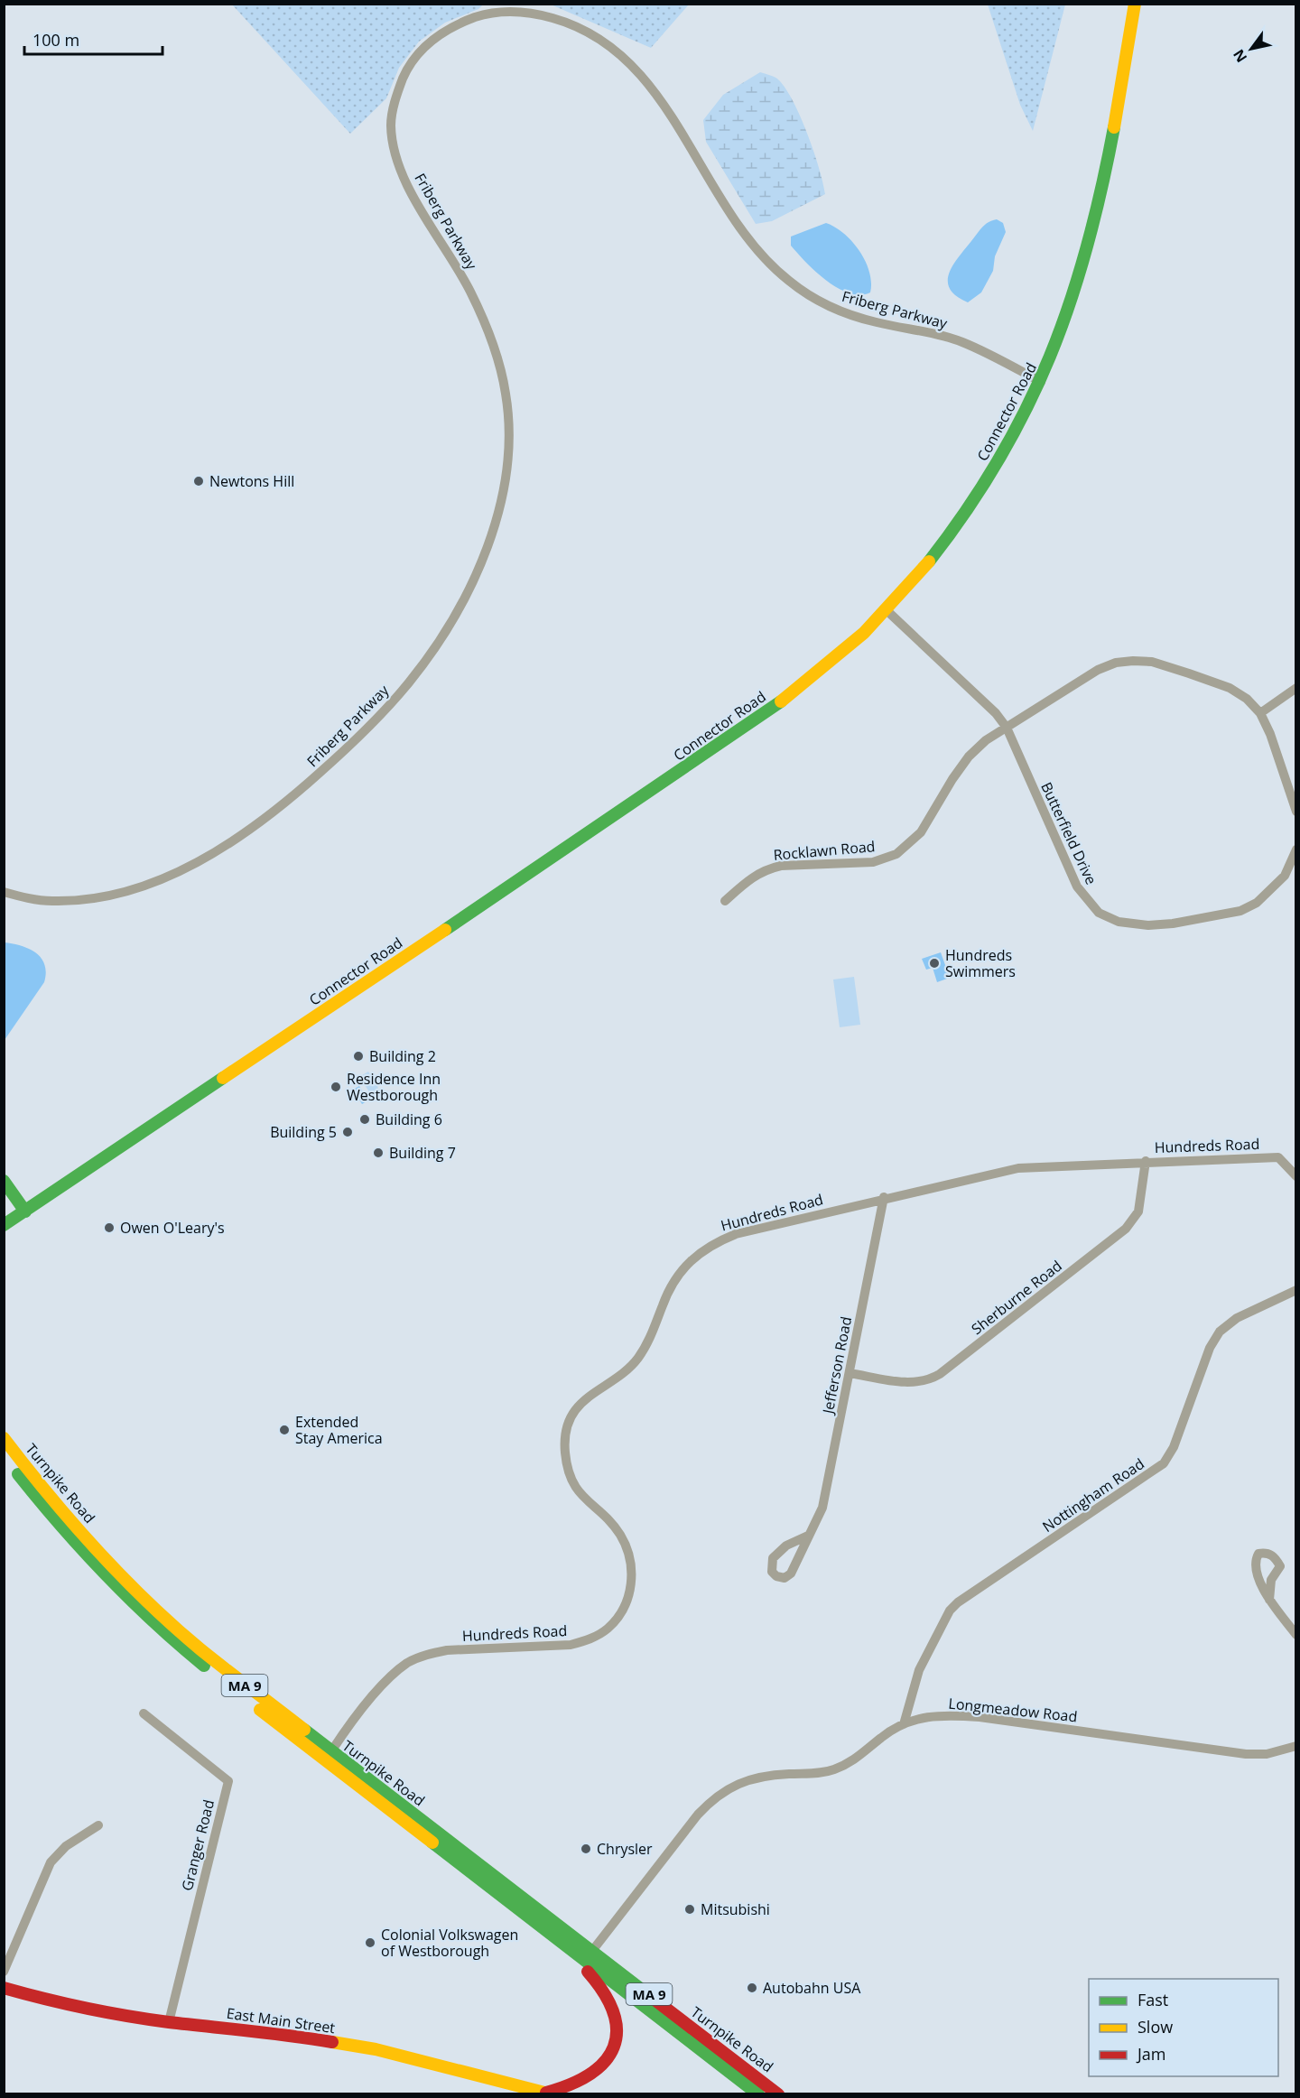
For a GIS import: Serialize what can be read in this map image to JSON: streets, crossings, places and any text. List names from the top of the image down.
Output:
{
  "streets": {
    "main road": [
      "Connector Road",
      "Turnpike Road",
      "MA 9",
      "East Main Street"
    ],
    "street": [
      "Friberg Parkway",
      "Butterfield Drive",
      "Rocklawn Road",
      "Hundreds Road",
      "Sherburne Road",
      "Jefferson Road",
      "Nottingham Road",
      "Longmeadow Road",
      "Granger Road"
    ]
  },
  "crossings": [
    ["Friberg Parkway", "Connector Road"],
    ["Connector Road", "Butterfield Drive"],
    ["Butterfield Drive", "Rocklawn Road"],
    ["Hundreds Road", "Sherburne Road"],
    ["Hundreds Road", "Jefferson Road"],
    ["Hundreds Road", "Turnpike Road"],
    ["Sherburne Road", "Jefferson Road"],
    ["Turnpike Road", "Longmeadow Road"],
    ["Nottingham Road", "Longmeadow Road"],
    ["Granger Road", "East Main Street"]
  ],
  "places": [
    "Newtons Hill",
    "Hundreds Swimmers",
    "Building 2",
    "Residence Inn Westborough",
    "Building 6",
    "Building 5",
    "Building 7",
    "Owen O'Leary's",
    "Extended Stay America",
    "Chrysler",
    "Mitsubishi",
    "Colonial Volkswagen of Westborough",
    "Autobahn USA"
  ],
  "legend": ["Fast", "Slow", "Jam"],
  "scale_bar": "100 m",
  "north": "bottom left"
}
